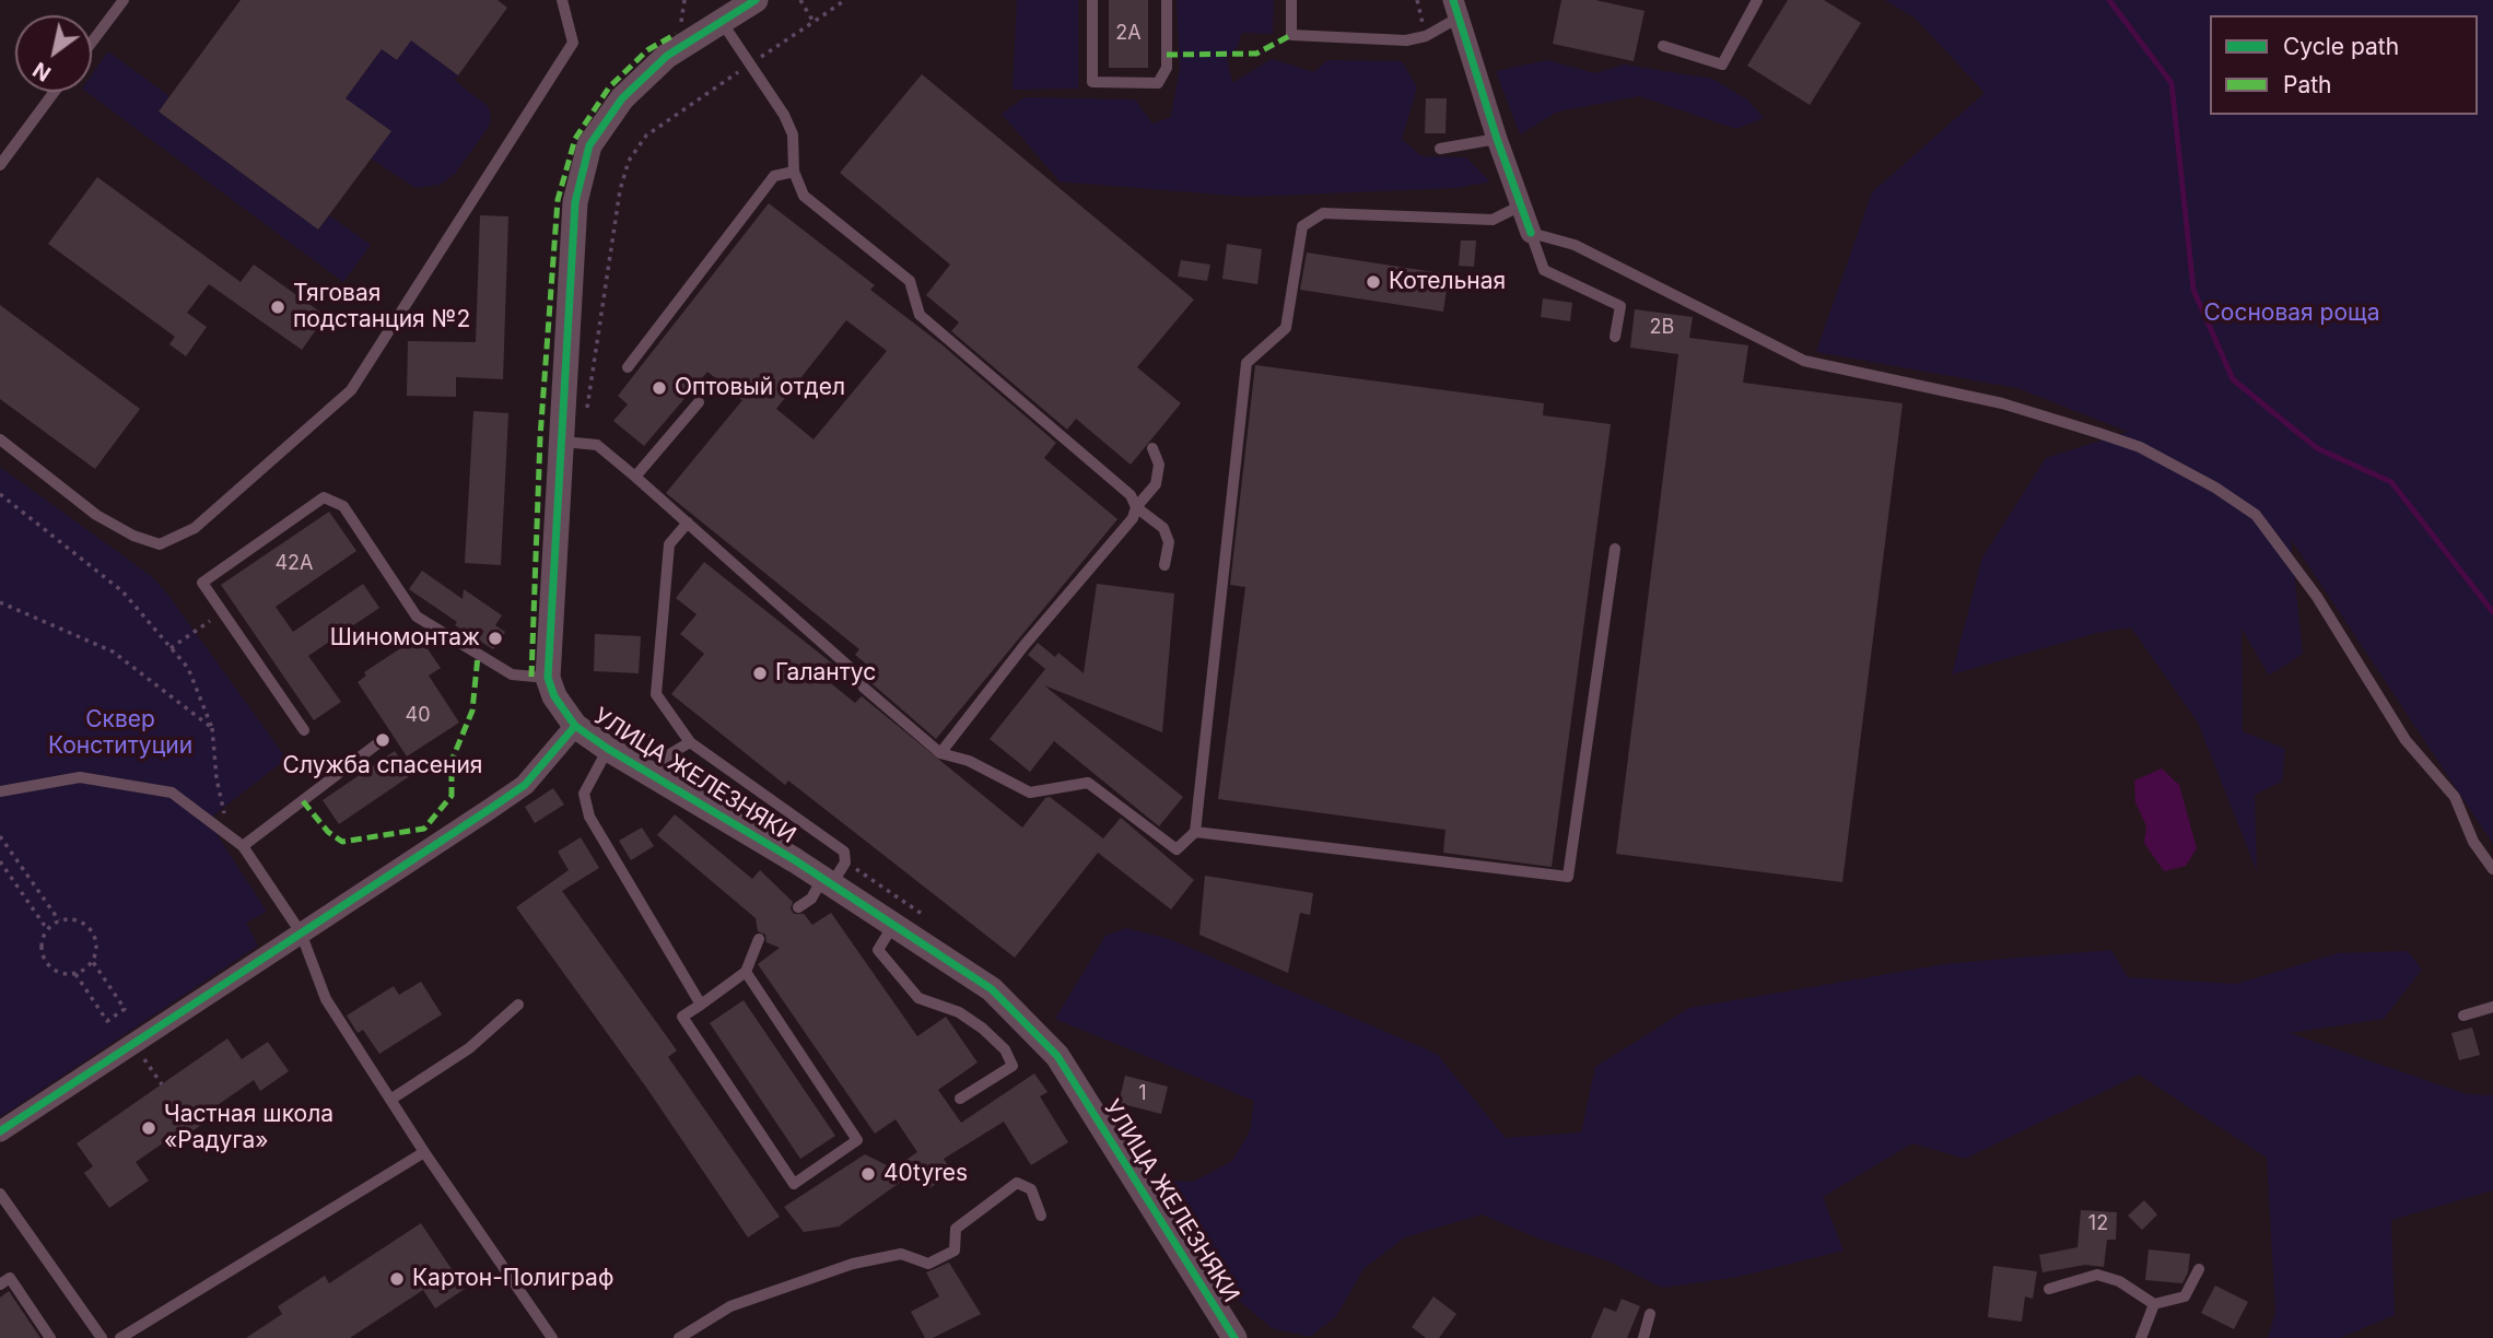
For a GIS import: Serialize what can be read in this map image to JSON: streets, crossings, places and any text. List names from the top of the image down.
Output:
{
  "streets": {
    "street": ["УЛИЦА ЖЕЛЕЗНЯКИ"]
  },
  "parks": ["Сосновая роща", "Сквер Конституции"],
  "places": [
    "Котельная",
    "Тяговая подстанция №2",
    "Оптовый отдел",
    "Шиномонтаж",
    "Галантус",
    "Служба спасения",
    "Частная школа «Радуга»",
    "40tyres",
    "Картон-Полиграф"
  ],
  "house_numbers": [
    "2А",
    "2В",
    "42А",
    "40",
    "1",
    "12"
  ],
  "legend": ["Cycle path", "Path"],
  "north": "bottom left"
}
